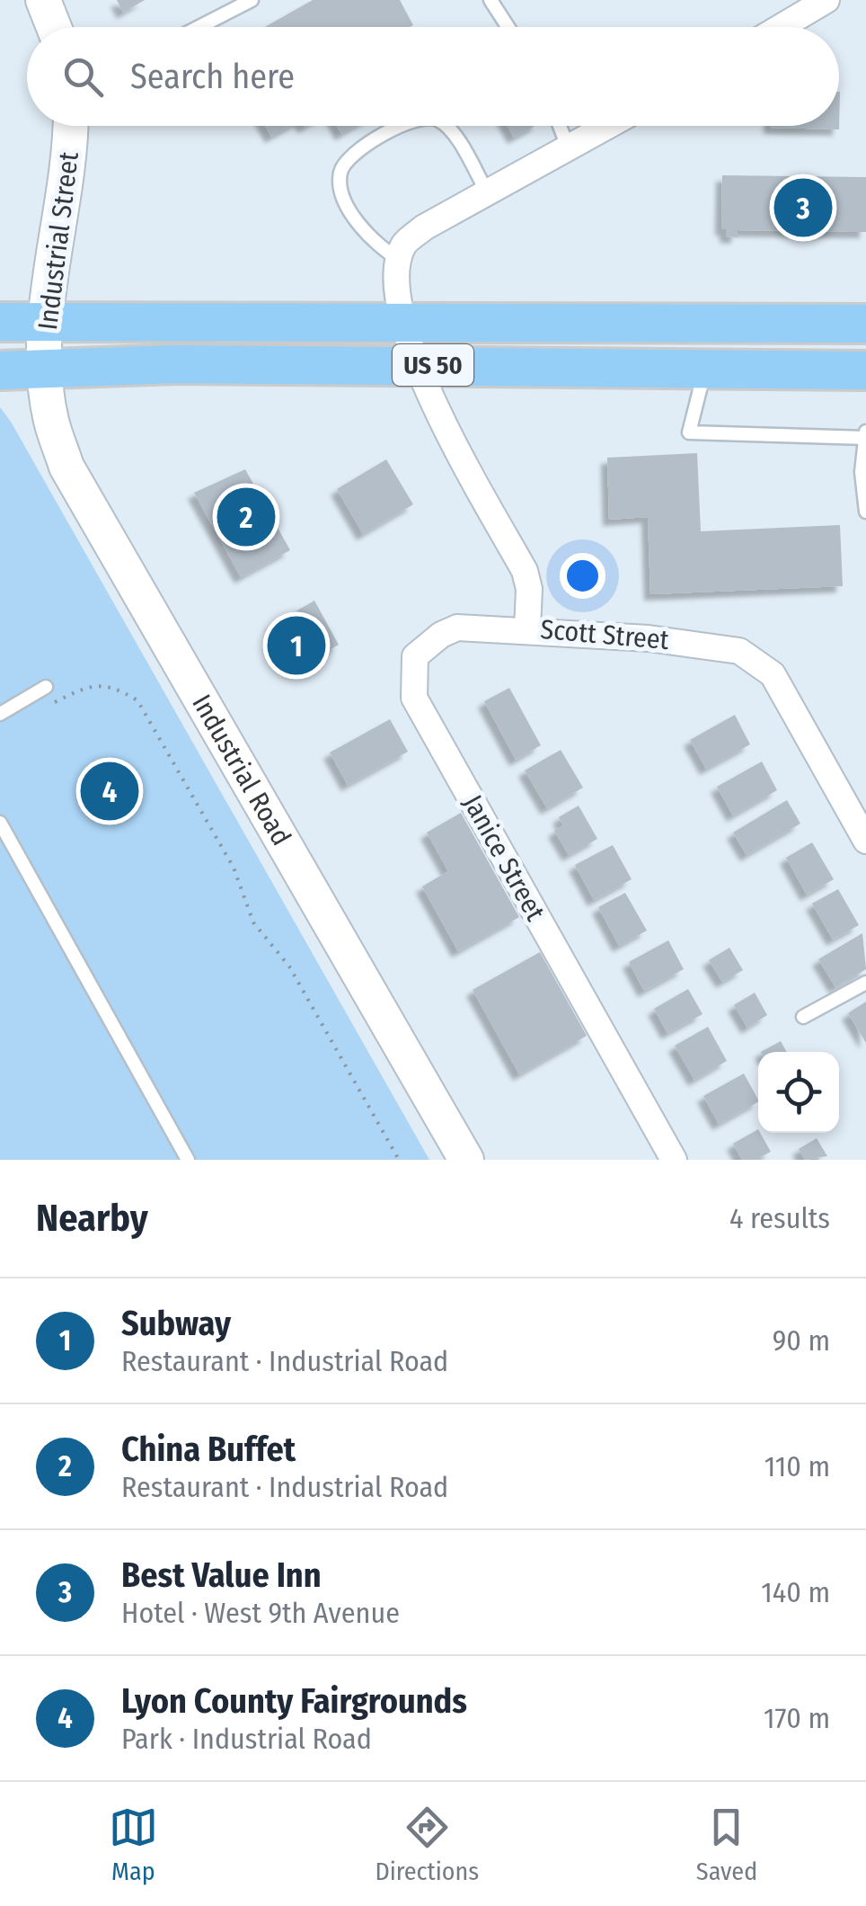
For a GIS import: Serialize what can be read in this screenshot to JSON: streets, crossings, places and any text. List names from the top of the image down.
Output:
{
  "streets": {
    "main road": ["Industrial Street", "US 50", "Industrial Road"],
    "street": ["Scott Street", "Janice Street"]
  },
  "crossings": [
    ["Industrial Street", "US 50"],
    ["Industrial Street", "Industrial Road"],
    ["US 50", "Scott Street"],
    ["US 50", "Industrial Road"],
    ["Scott Street", "Janice Street"]
  ],
  "page": {
    "search": "Search here",
    "pins": [
      "3",
      "2",
      "1",
      "4"
    ],
    "heading": ["Nearby", "4 results"],
    "list": [
      {
        "mark": "1",
        "name": "Subway",
        "note": "Restaurant · Industrial Road",
        "value": "90 m"
      },
      {
        "mark": "2",
        "name": "China Buffet",
        "note": "Restaurant · Industrial Road",
        "value": "110 m"
      },
      {
        "mark": "3",
        "name": "Best Value Inn",
        "note": "Hotel · West 9th Avenue",
        "value": "140 m"
      },
      {
        "mark": "4",
        "name": "Lyon County Fairgrounds",
        "note": "Park · Industrial Road",
        "value": "170 m"
      }
    ],
    "nav": ["Map", "Directions", "Saved"]
  }
}
